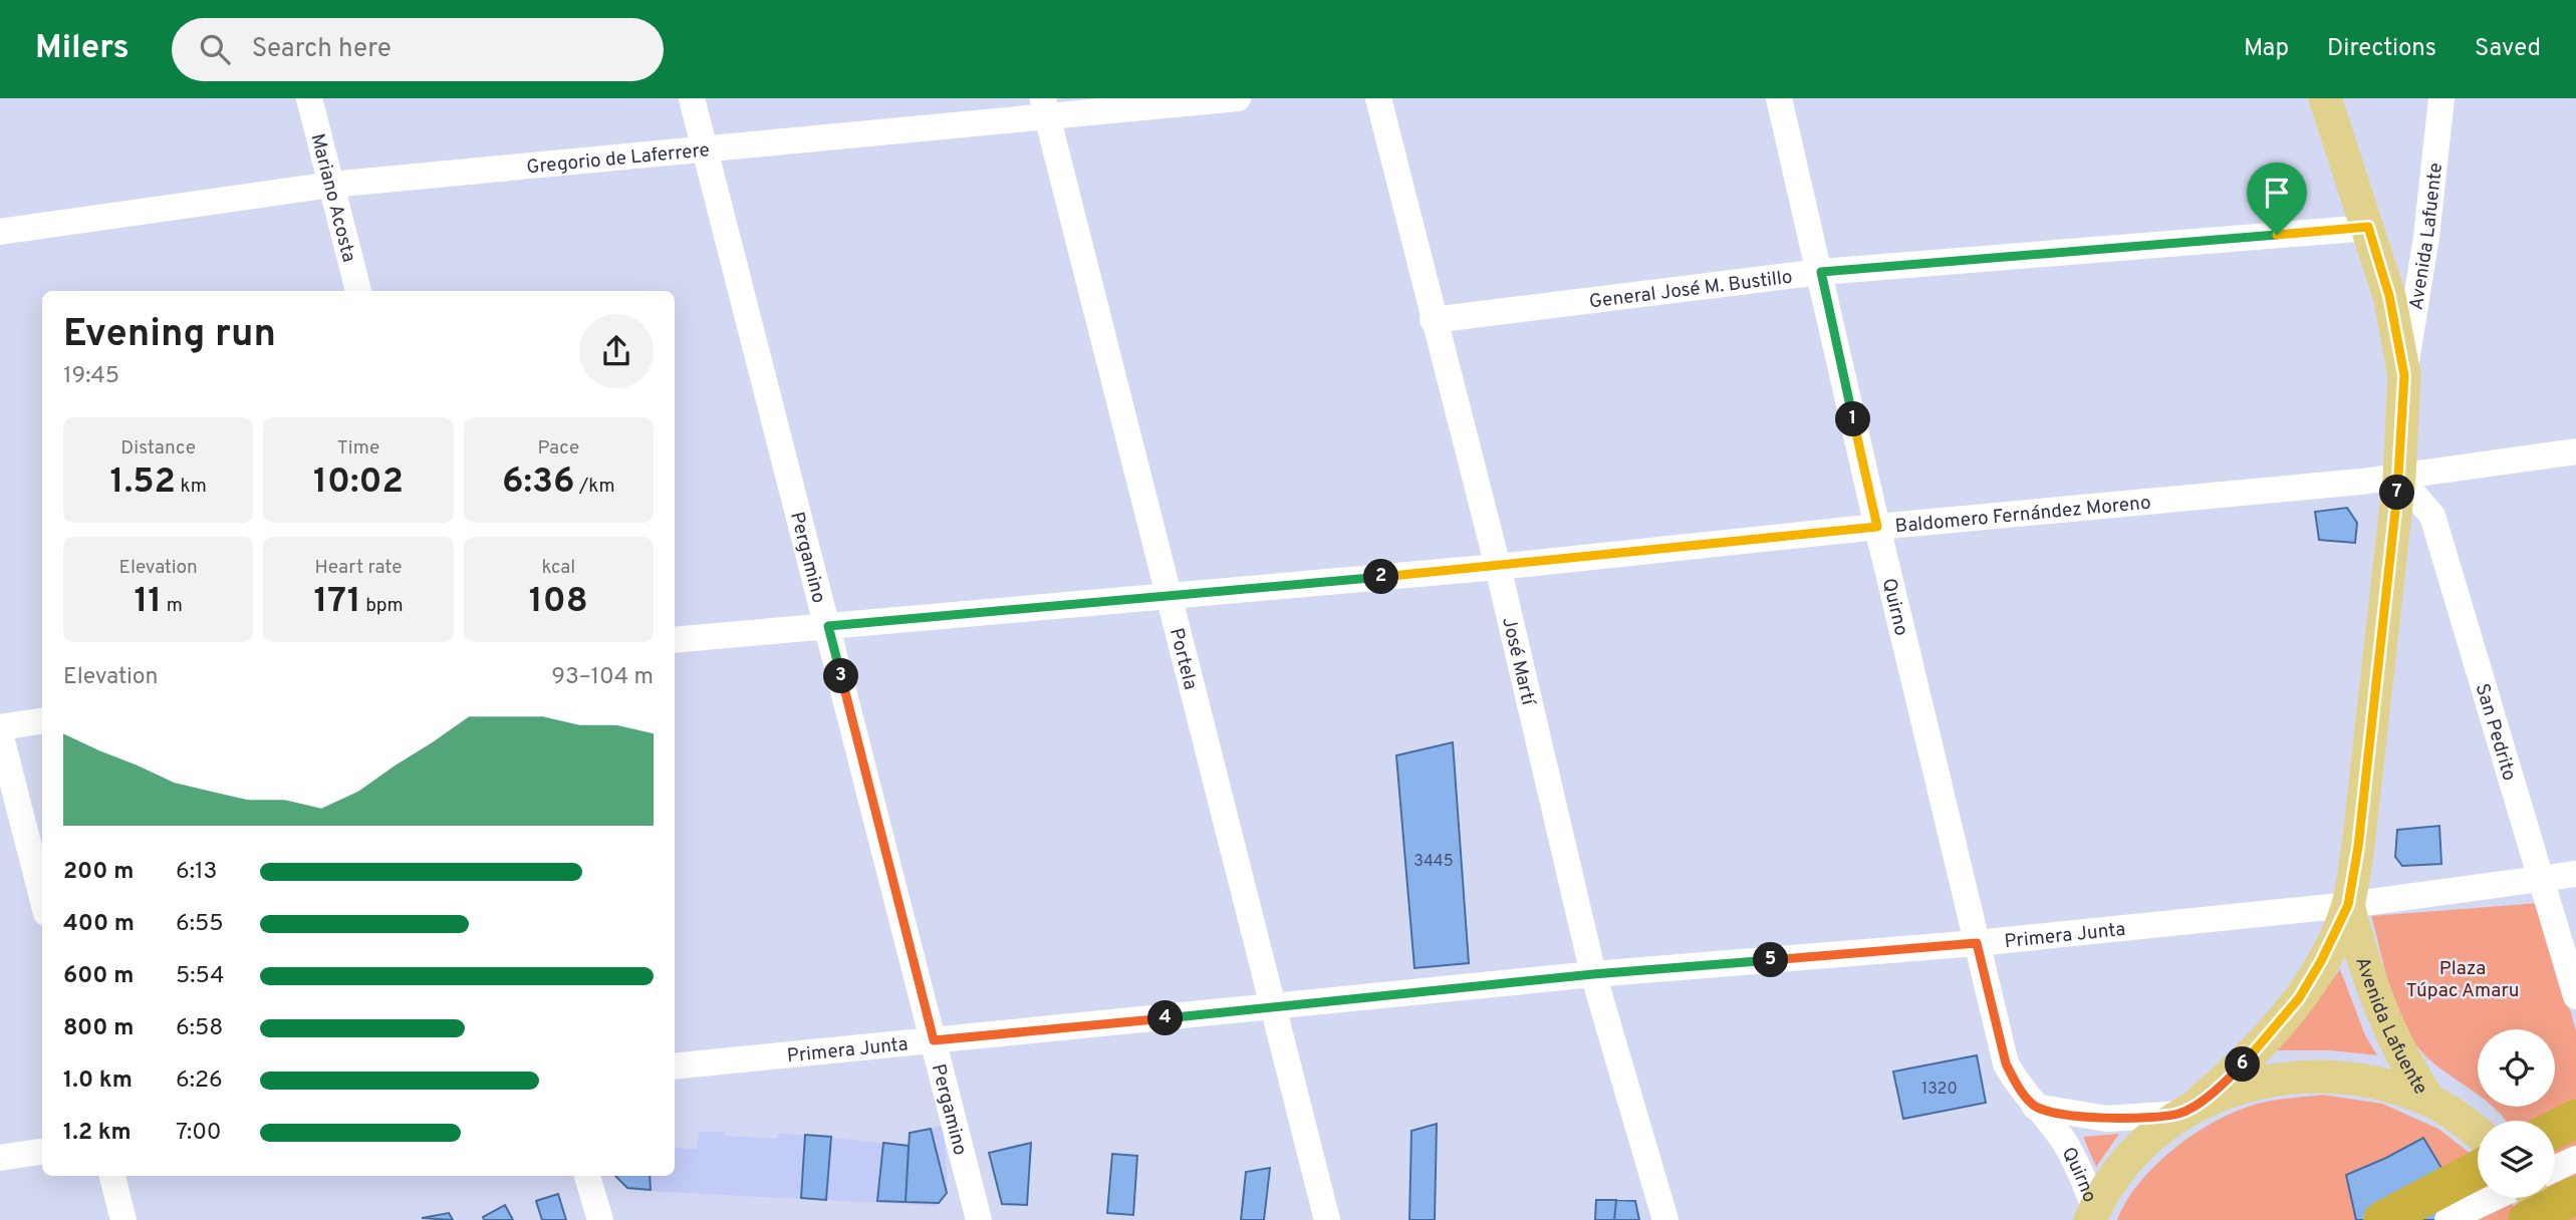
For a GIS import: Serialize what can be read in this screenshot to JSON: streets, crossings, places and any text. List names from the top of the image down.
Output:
{
  "streets": {
    "main road": ["Avenida Lafuente"],
    "street": [
      "Gregorio de Laferrere",
      "Mariano Acosta",
      "General José M. Bustillo",
      "Baldomero Fernández Moreno",
      "Pergamino",
      "Quirno",
      "Portela",
      "José Martí",
      "San Pedrito",
      "Primera Junta"
    ]
  },
  "crossings": [
    ["Gregorio de Laferrere", "Mariano Acosta"],
    ["Gregorio de Laferrere", "Pergamino"],
    ["Gregorio de Laferrere", "Portela"],
    ["Avenida Lafuente", "General José M. Bustillo"],
    ["Avenida Lafuente", "Baldomero Fernández Moreno"],
    ["Avenida Lafuente", "Quirno"],
    ["Avenida Lafuente", "San Pedrito"],
    ["Avenida Lafuente", "Primera Junta"],
    ["General José M. Bustillo", "Quirno"],
    ["General José M. Bustillo", "José Martí"],
    ["Baldomero Fernández Moreno", "Pergamino"],
    ["Baldomero Fernández Moreno", "Quirno"],
    ["Baldomero Fernández Moreno", "Portela"],
    ["Baldomero Fernández Moreno", "José Martí"],
    ["Baldomero Fernández Moreno", "San Pedrito"],
    ["Pergamino", "Primera Junta"],
    ["Quirno", "Primera Junta"],
    ["Portela", "Primera Junta"],
    ["José Martí", "Primera Junta"],
    ["San Pedrito", "Primera Junta"]
  ],
  "parks": ["Plaza Túpac Amaru"],
  "house_numbers": ["3445", "1320"],
  "page": {
    "header": "Milers",
    "search": "Search here",
    "nav": ["Map", "Directions", "Saved"],
    "heading": ["Evening run", "19:45"],
    "pins": [
      "1",
      "7",
      "2",
      "3",
      "5",
      "4",
      "6"
    ],
    "stats": [
      ["Distance", "1.52 km"],
      ["Time", "10:02"],
      ["Pace", "6:36 /km"],
      ["Elevation", "11 m"],
      ["Heart rate", "171 bpm"],
      ["kcal", "108"]
    ],
    "chart": ["Elevation", "93–104 m"],
    "list": [
      {
        "name": "200 m",
        "note": "6:13"
      },
      {
        "name": "400 m",
        "note": "6:55"
      },
      {
        "name": "600 m",
        "note": "5:54"
      },
      {
        "name": "800 m",
        "note": "6:58"
      },
      {
        "name": "1.0 km",
        "note": "6:26"
      },
      {
        "name": "1.2 km",
        "note": "7:00"
      }
    ]
  }
}
